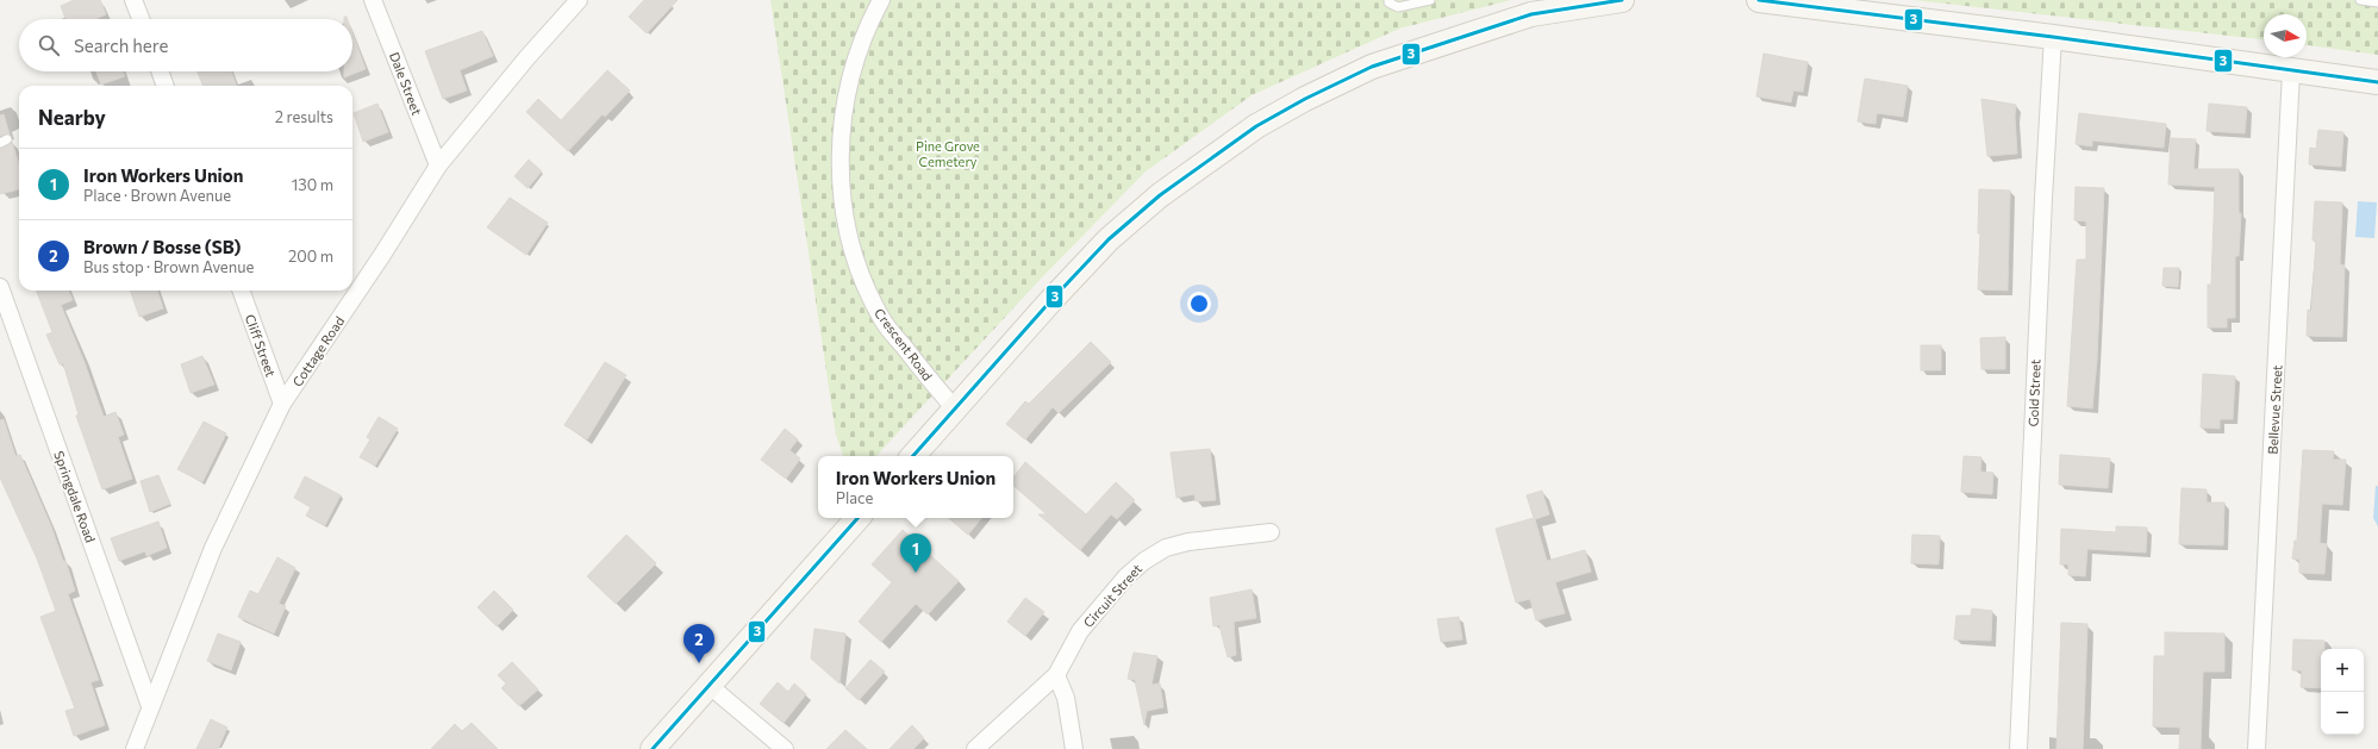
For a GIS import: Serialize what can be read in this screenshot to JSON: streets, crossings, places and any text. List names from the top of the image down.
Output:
{
  "streets": {
    "street": [
      "Dale Street",
      "Crescent Road",
      "Cliff Street",
      "Cottage Road",
      "Gold Street",
      "Bellevue Street",
      "Springdale Road",
      "Circuit Street"
    ]
  },
  "crossings": [
    ["Dale Street", "Cottage Road"],
    ["Cliff Street", "Cottage Road"],
    ["Cottage Road", "Springdale Road"]
  ],
  "parks": ["Pine Grove Cemetery"],
  "lines": ["transit line 3"],
  "north": "right",
  "page": {
    "search": "Search here",
    "heading": ["Nearby", "2 results"],
    "list": [
      {
        "mark": "1",
        "name": "Iron Workers Union",
        "note": "Place · Brown Avenue",
        "value": "130 m"
      },
      {
        "mark": "2",
        "name": "Brown / Bosse (SB)",
        "note": "Bus stop · Brown Avenue",
        "value": "200 m"
      }
    ],
    "popup": ["Iron Workers Union", "Place"],
    "pins": ["1", "2"],
    "map_buttons": ["+", "−"]
  }
}
